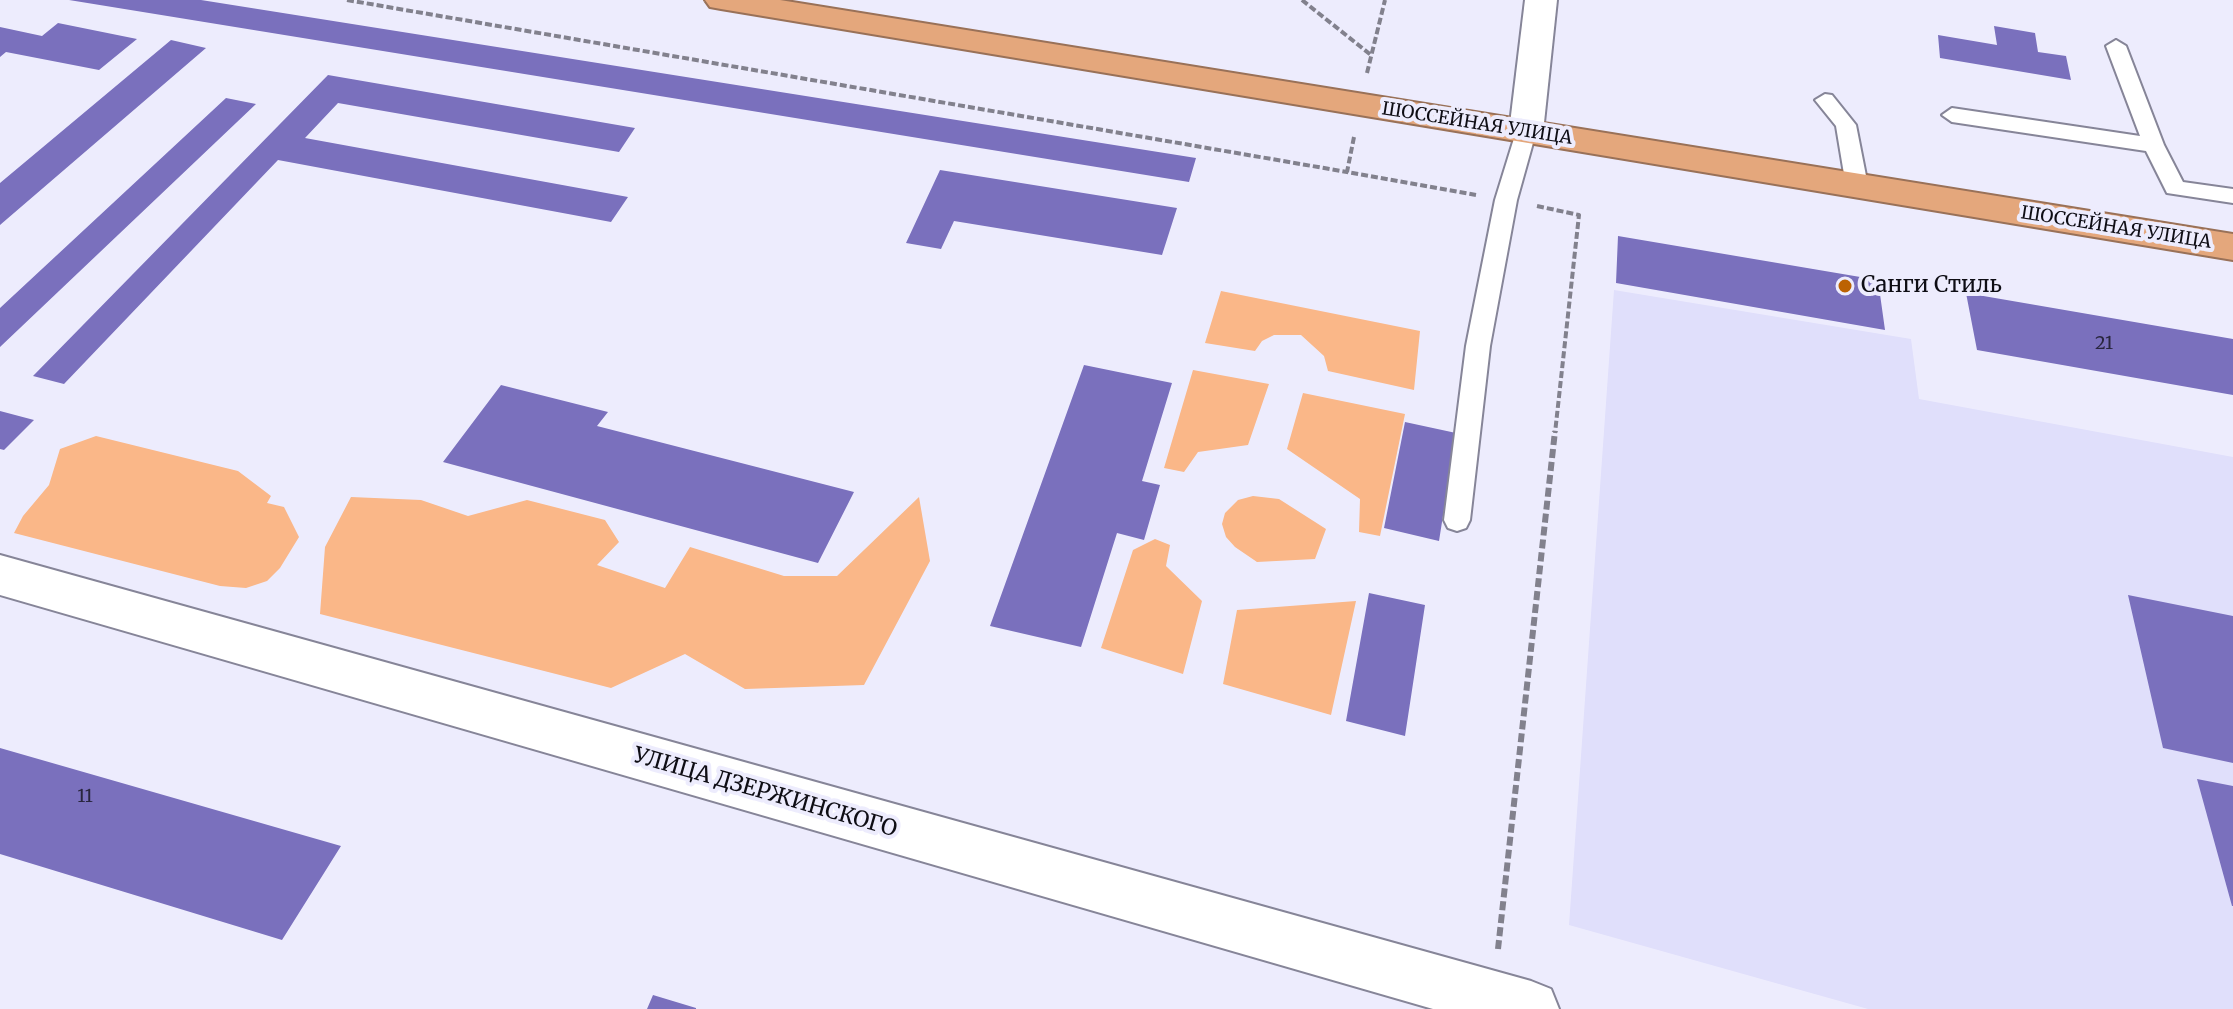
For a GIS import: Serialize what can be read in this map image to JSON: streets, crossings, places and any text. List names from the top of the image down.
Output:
{
  "streets": {
    "highway": ["ШОССЕЙНАЯ УЛИЦА"],
    "street": ["УЛИЦА ДЗЕРЖИНСКОГО"]
  },
  "places": ["Санги Стиль"],
  "house_numbers": ["21", "11"]
}
